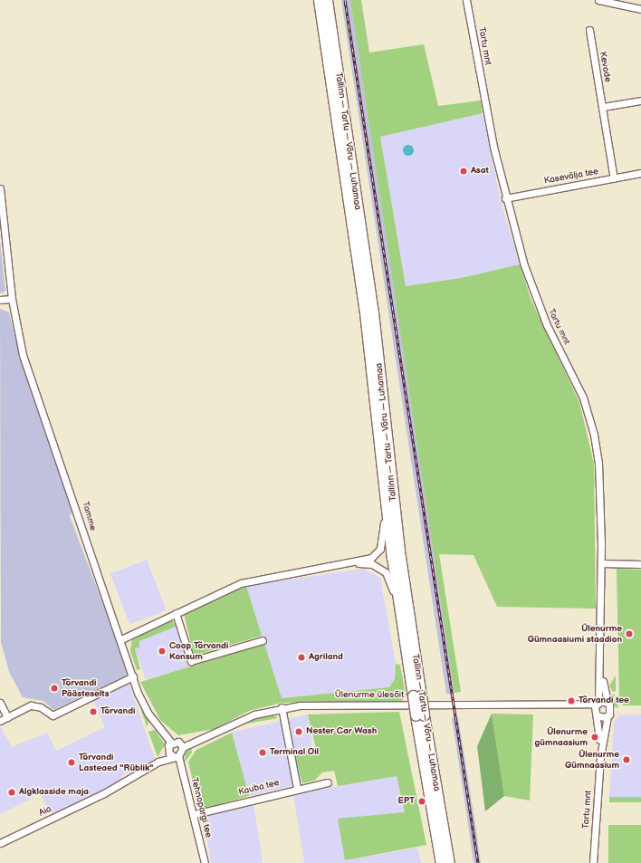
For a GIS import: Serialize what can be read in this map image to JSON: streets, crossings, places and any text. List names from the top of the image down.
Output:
{
  "streets": {
    "highway": ["Tallinn — Tartu — Võru — Luhamaa"],
    "street": [
      "Tartu mnt",
      "Kevade",
      "Kasevälja tee",
      "Tamme",
      "Ülenurme ülesõit",
      "Kauba tee",
      "Tehnopargi tee",
      "Aia"
    ]
  },
  "crossings": [
    ["Tartu mnt", "Kasevälja tee"],
    ["Tartu mnt", "Ülenurme ülesõit"],
    ["Kevade", "Kasevälja tee"],
    ["Tamme", "Tehnopargi tee"],
    ["Kauba tee", "Tehnopargi tee"],
    ["Tehnopargi tee", "Aia"]
  ],
  "places": [
    "Asat",
    "Ülenurme Gümnaasiumi staadion",
    "Coop Tõrvandi Konsum",
    "Agriland",
    "Tõrvandi Päästeselts",
    "Tõrvandi tee",
    "Tõrvandi",
    "Nester Car Wash",
    "Ülenurme gümnaasium",
    "Terminal Oil",
    "Ülenurme Gümnaasium",
    "Tõrvandi Lasteaed \"Rüblik\"",
    "Algklasside maja",
    "EPT"
  ]
}
